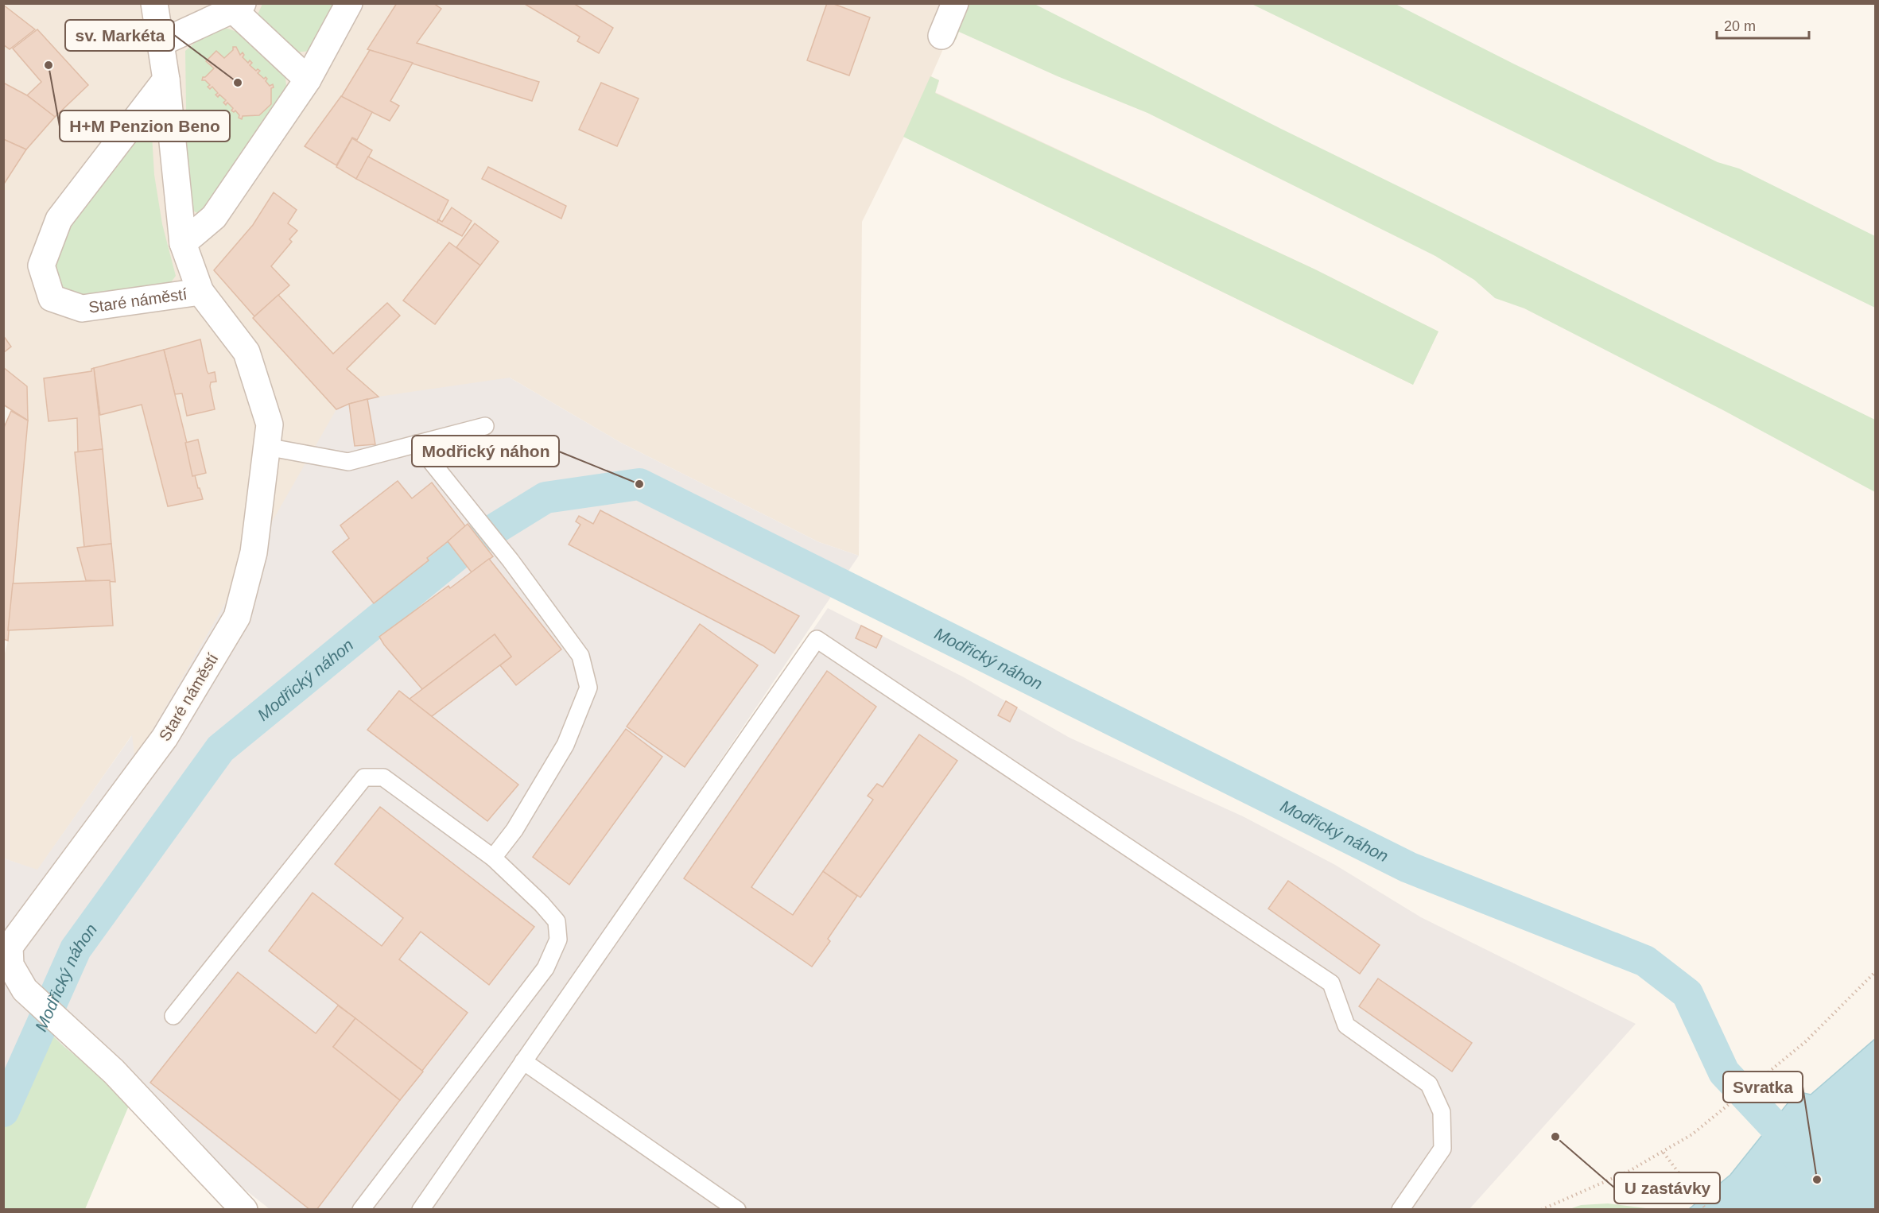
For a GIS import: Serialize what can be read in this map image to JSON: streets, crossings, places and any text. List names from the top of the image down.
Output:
{
  "streets": {
    "street": ["Staré náměstí"]
  },
  "water": ["Modřický náhon"],
  "places": [
    "H+M Penzion Beno",
    "sv. Markéta",
    "Modřický náhon",
    "U zastávky",
    "Svratka"
  ],
  "scale_bar": "20 m"
}
